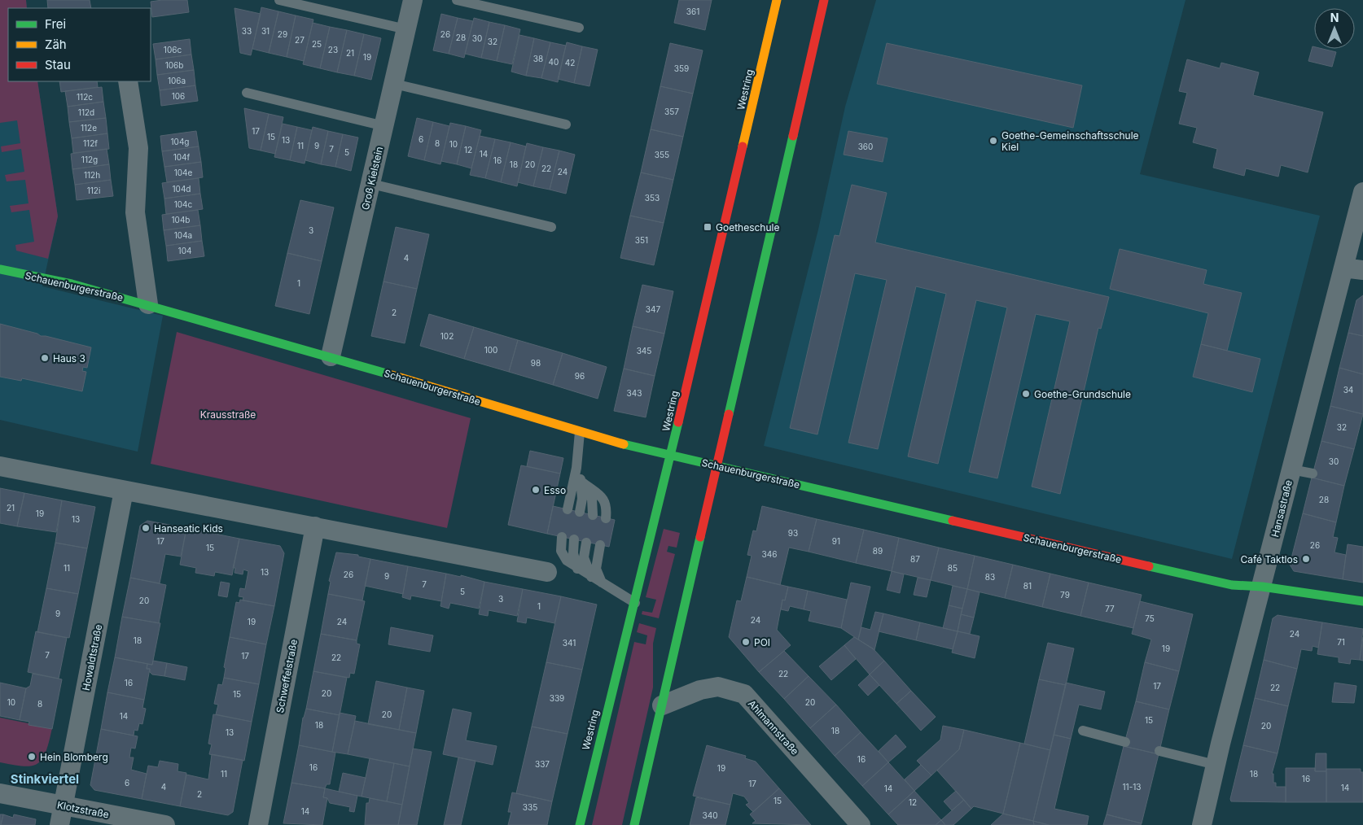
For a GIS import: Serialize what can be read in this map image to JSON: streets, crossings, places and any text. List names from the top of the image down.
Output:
{
  "streets": {
    "main road": ["Westring", "Schauenburgerstraße"],
    "street": [
      "Groß Kielstein",
      "Hansastraße",
      "Howaldtstraße",
      "Schweffelstraße",
      "Ahlmannstraße",
      "Klotzstraße"
    ]
  },
  "crossings": [
    ["Westring", "Schauenburgerstraße"],
    ["Groß Kielstein", "Schauenburgerstraße"],
    ["Schauenburgerstraße", "Hansastraße"],
    ["Howaldtstraße", "Klotzstraße"]
  ],
  "districts": ["Stinkviertel"],
  "parks": ["Krausstraße"],
  "places": {
    "other": [
      "Goethe-Gemeinschaftsschule Kiel",
      "Haus 3",
      "Goethe-Grundschule",
      "Esso",
      "Hanseatic Kids",
      "Café Taktlos",
      "POI",
      "Hein Blomberg"
    ],
    "transit": ["Goetheschule"]
  },
  "house_numbers": [
    "361",
    "33",
    "31",
    "29",
    "26",
    "28",
    "30",
    "27",
    "32",
    "25",
    "106c",
    "23",
    "21",
    "19",
    "38",
    "40",
    "42",
    "106b",
    "359",
    "106a",
    "106",
    "112c",
    "357",
    "112d",
    "112e",
    "17",
    "15",
    "6",
    "13",
    "104g",
    "112f",
    "8",
    "10",
    "11",
    "9",
    "360",
    "7",
    "12",
    "5",
    "14",
    "355",
    "104f",
    "112g",
    "16",
    "18",
    "20",
    "22",
    "24",
    "104e",
    "112h",
    "104d",
    "112i",
    "353",
    "104c",
    "104b",
    "3",
    "104a",
    "351",
    "104",
    "4",
    "1",
    "347",
    "2",
    "102",
    "100",
    "345",
    "98",
    "96",
    "34",
    "343",
    "32",
    "30",
    "28",
    "21",
    "19",
    "13",
    "93",
    "17",
    "91",
    "26",
    "15",
    "89",
    "346",
    "87",
    "11",
    "85",
    "13",
    "26",
    "9",
    "83",
    "7",
    "81",
    "5",
    "79",
    "3",
    "20",
    "1",
    "77",
    "9",
    "75",
    "24",
    "19",
    "24",
    "24",
    "18",
    "71",
    "341",
    "19",
    "7",
    "17",
    "22",
    "22",
    "16",
    "17",
    "22",
    "20",
    "15",
    "339",
    "10",
    "20",
    "8",
    "20",
    "14",
    "15",
    "18",
    "20",
    "18",
    "13",
    "16",
    "337",
    "16",
    "19",
    "11",
    "18",
    "16",
    "6",
    "17",
    "4",
    "11-13",
    "14",
    "14",
    "2",
    "15",
    "12",
    "335",
    "14",
    "340"
  ],
  "legend": ["Frei", "Zäh", "Stau"],
  "north": "top"
}
